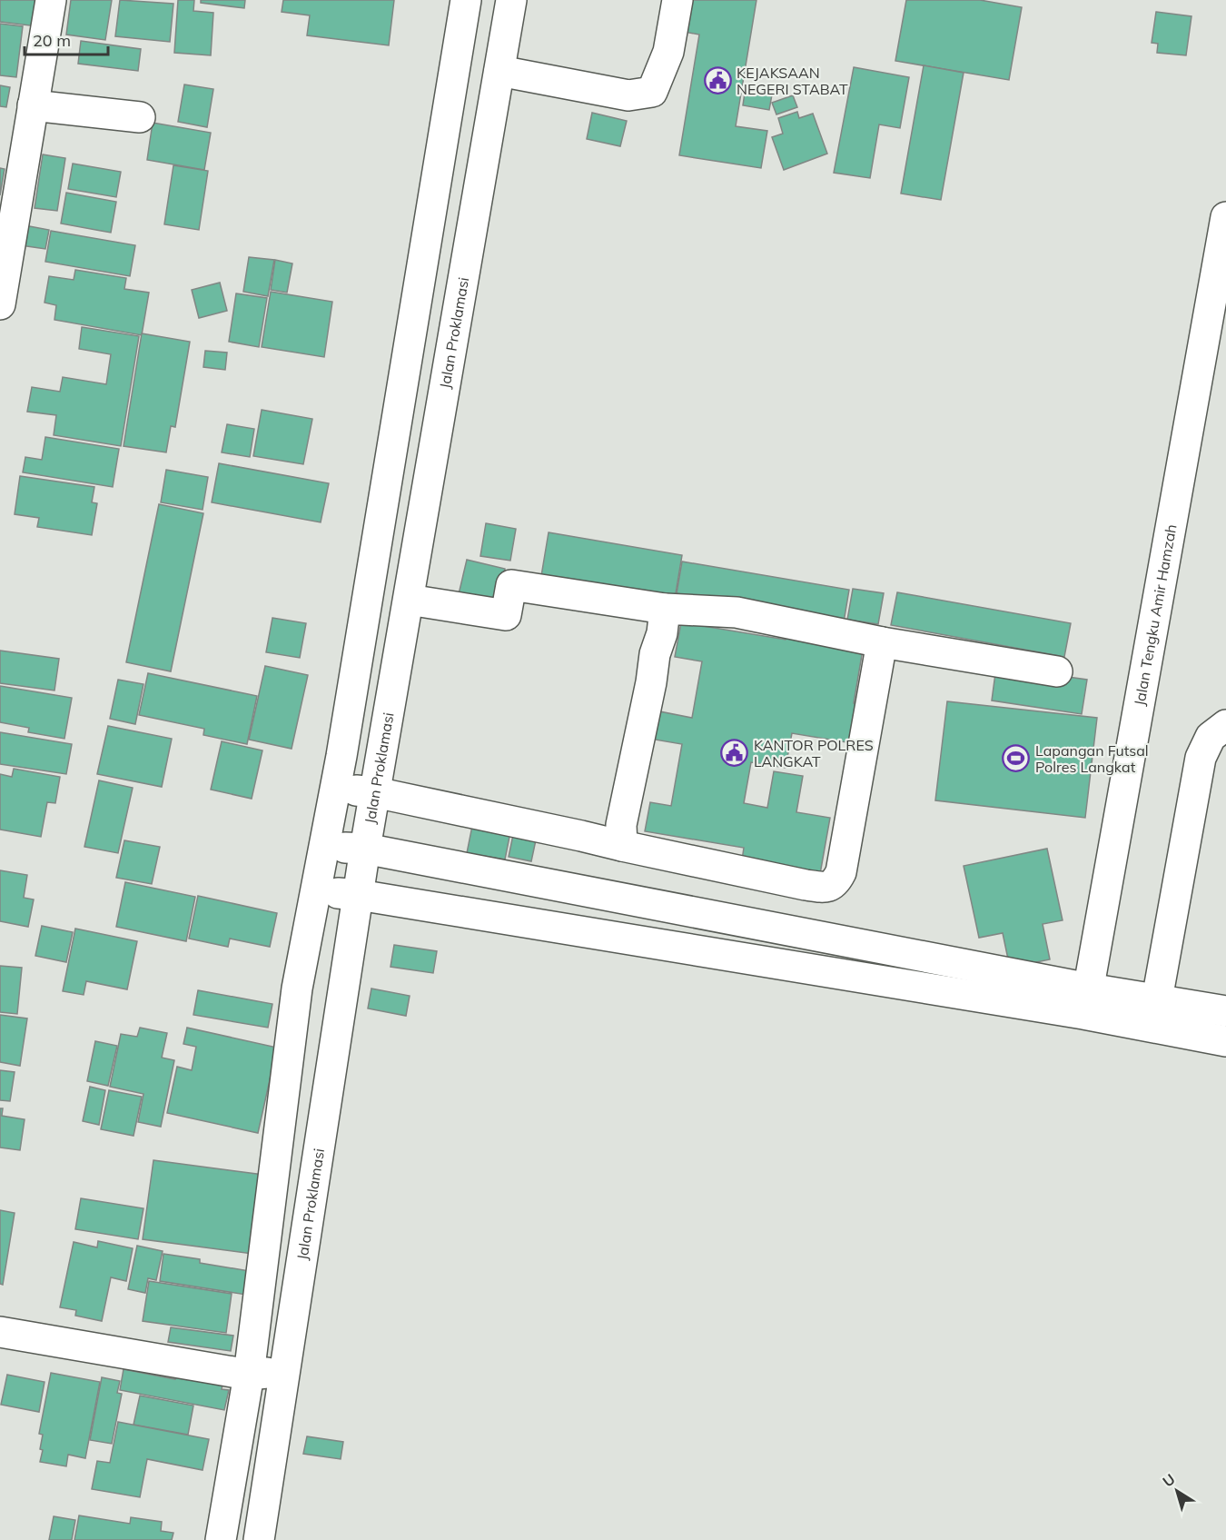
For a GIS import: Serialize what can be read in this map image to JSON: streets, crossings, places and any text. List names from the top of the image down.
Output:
{
  "streets": {
    "street": ["Jalan Proklamasi", "Jalan Tengku Amir Hamzah"]
  },
  "places": {
    "public building": ["KEJAKSAAN NEGERI STABAT", "KANTOR POLRES LANGKAT"],
    "sports": ["Lapangan Futsal Polres Langkat"]
  },
  "scale_bar": "20 m",
  "north": "top left"
}
